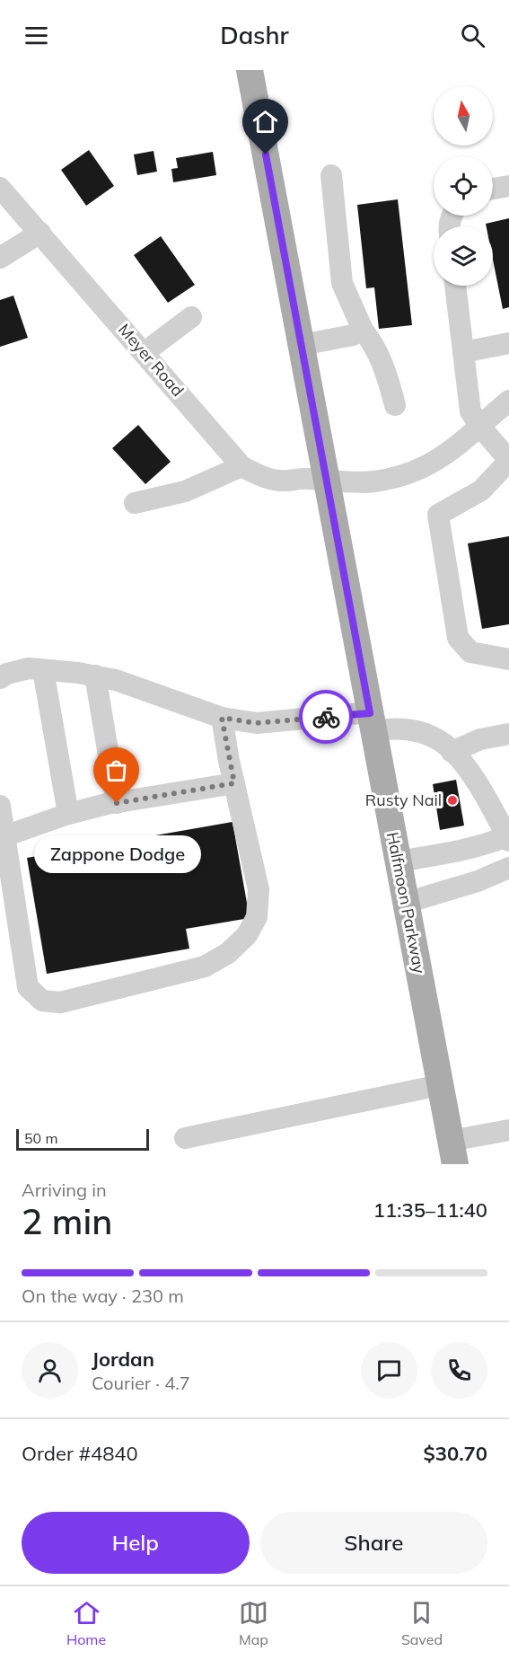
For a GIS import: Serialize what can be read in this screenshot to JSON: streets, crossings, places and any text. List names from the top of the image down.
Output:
{
  "streets": {
    "main road": ["Halfmoon Parkway"],
    "street": ["Meyer Road"]
  },
  "crossings": [
    ["Meyer Road", "Halfmoon Parkway"]
  ],
  "places": ["Rusty Nail", "Zappone Dodge"],
  "scale_bar": "50 m",
  "north": "top",
  "page": {
    "header": "Dashr",
    "bubble": "Zappone Dodge",
    "scale": "50 m",
    "heading": ["2 min", "Arriving in", "11:35–11:40"],
    "panel": [
      "Jordan",
      "Courier · 4.7",
      "Order #4840",
      "$30.70"
    ],
    "bar": "On the way · 230 m",
    "buttons": ["Help", "Share"],
    "tabs": ["Home", "Map", "Saved"]
  }
}
